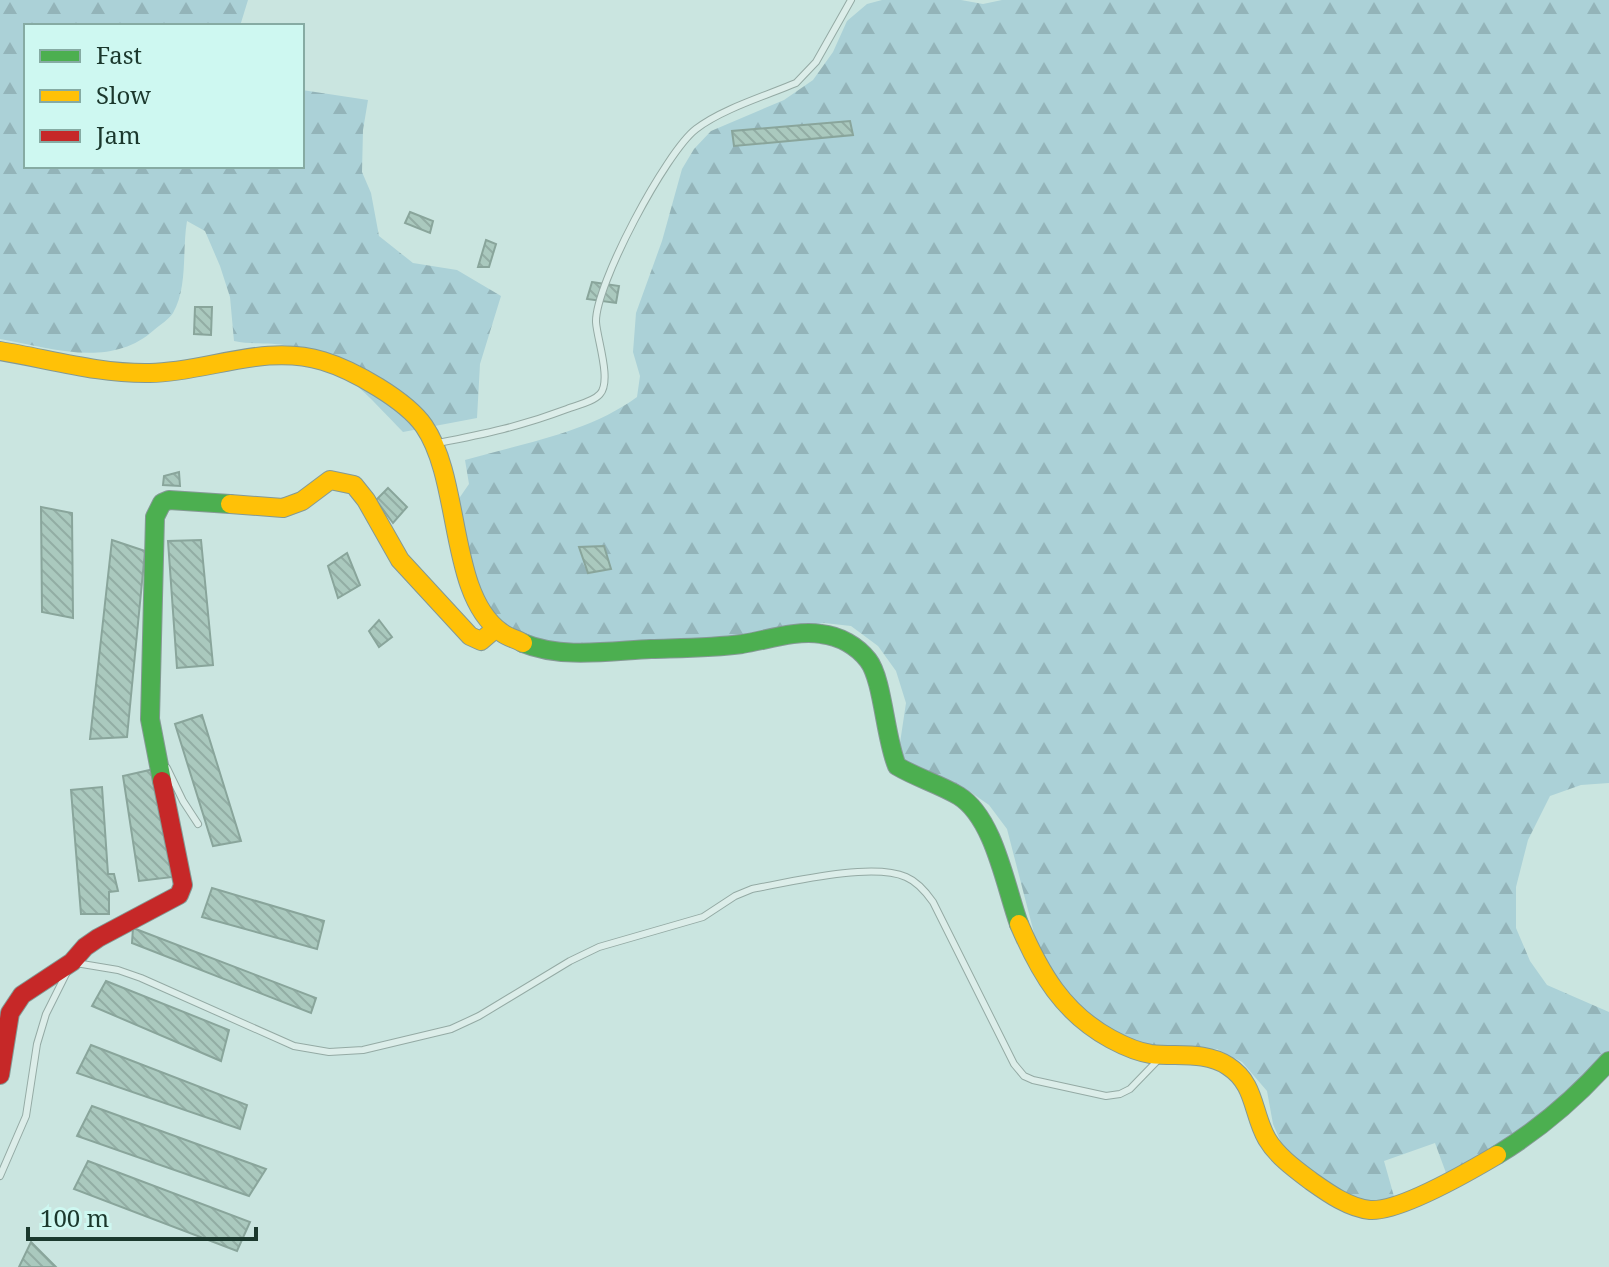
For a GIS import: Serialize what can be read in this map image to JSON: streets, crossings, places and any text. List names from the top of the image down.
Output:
{
  "legend": ["Fast", "Slow", "Jam"],
  "scale_bar": "100 m"
}
